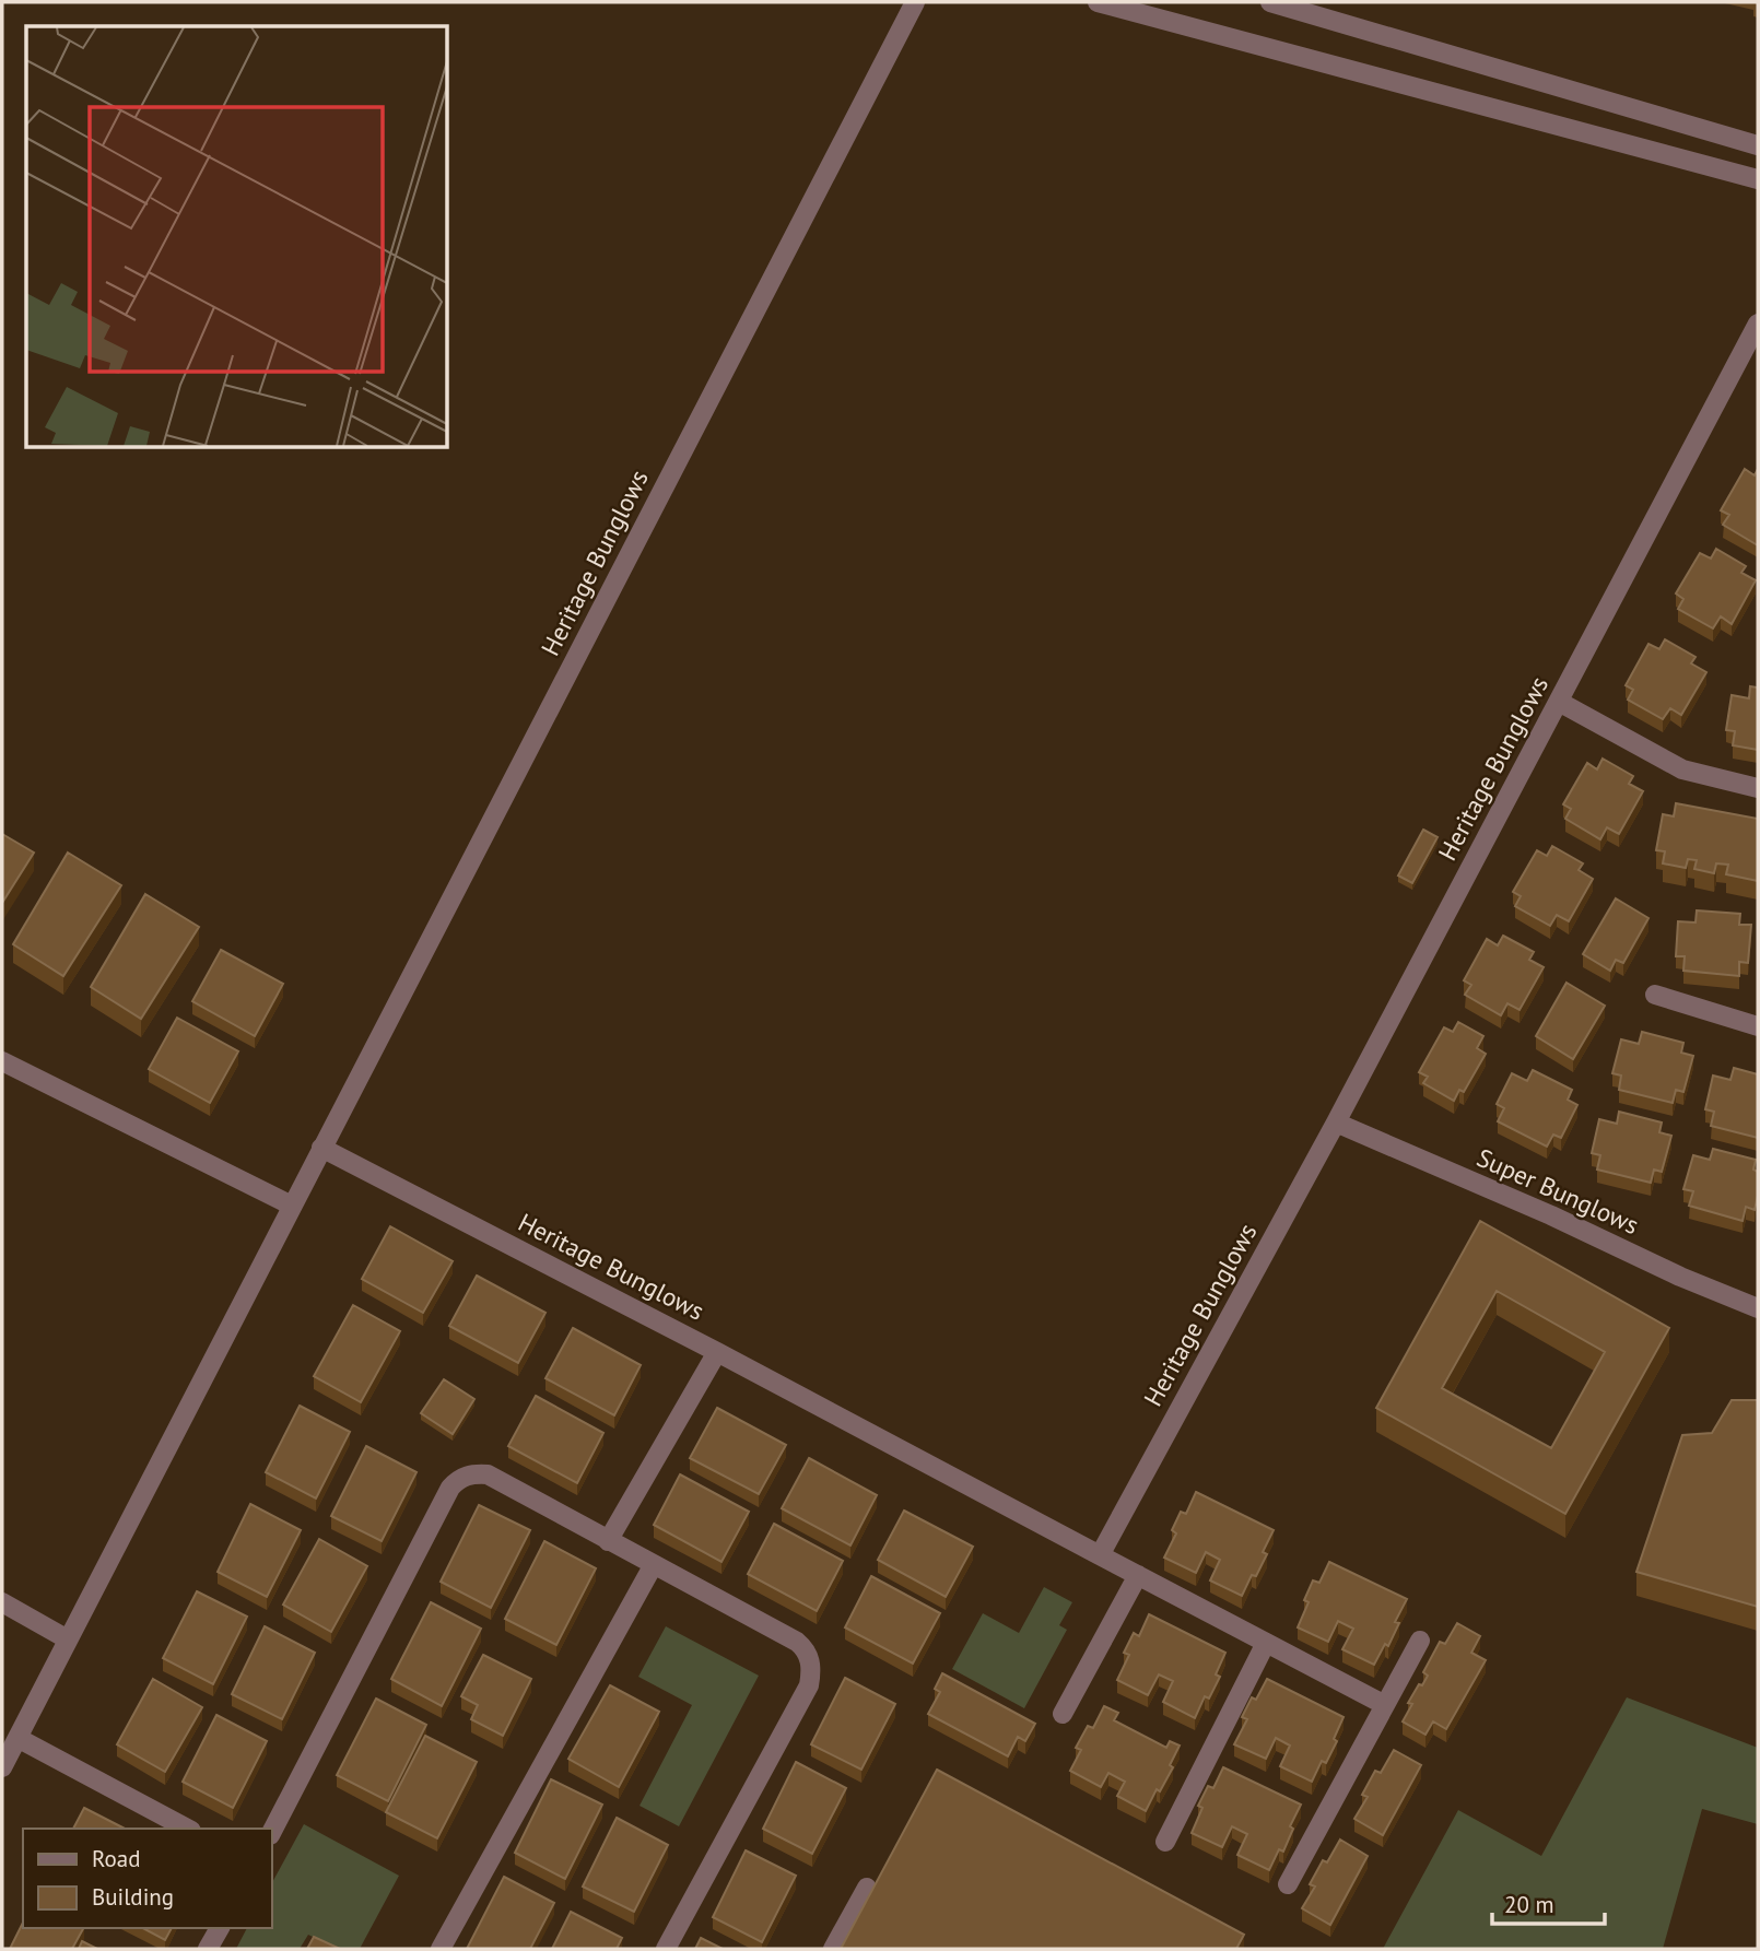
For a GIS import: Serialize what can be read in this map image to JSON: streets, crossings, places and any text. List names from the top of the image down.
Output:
{
  "streets": {
    "street": ["Heritage Bunglows", "Super Bunglows"]
  },
  "crossings": [
    ["Heritage Bunglows", "Super Bunglows"]
  ],
  "legend": ["Road", "Building"],
  "scale_bar": "20 m"
}
